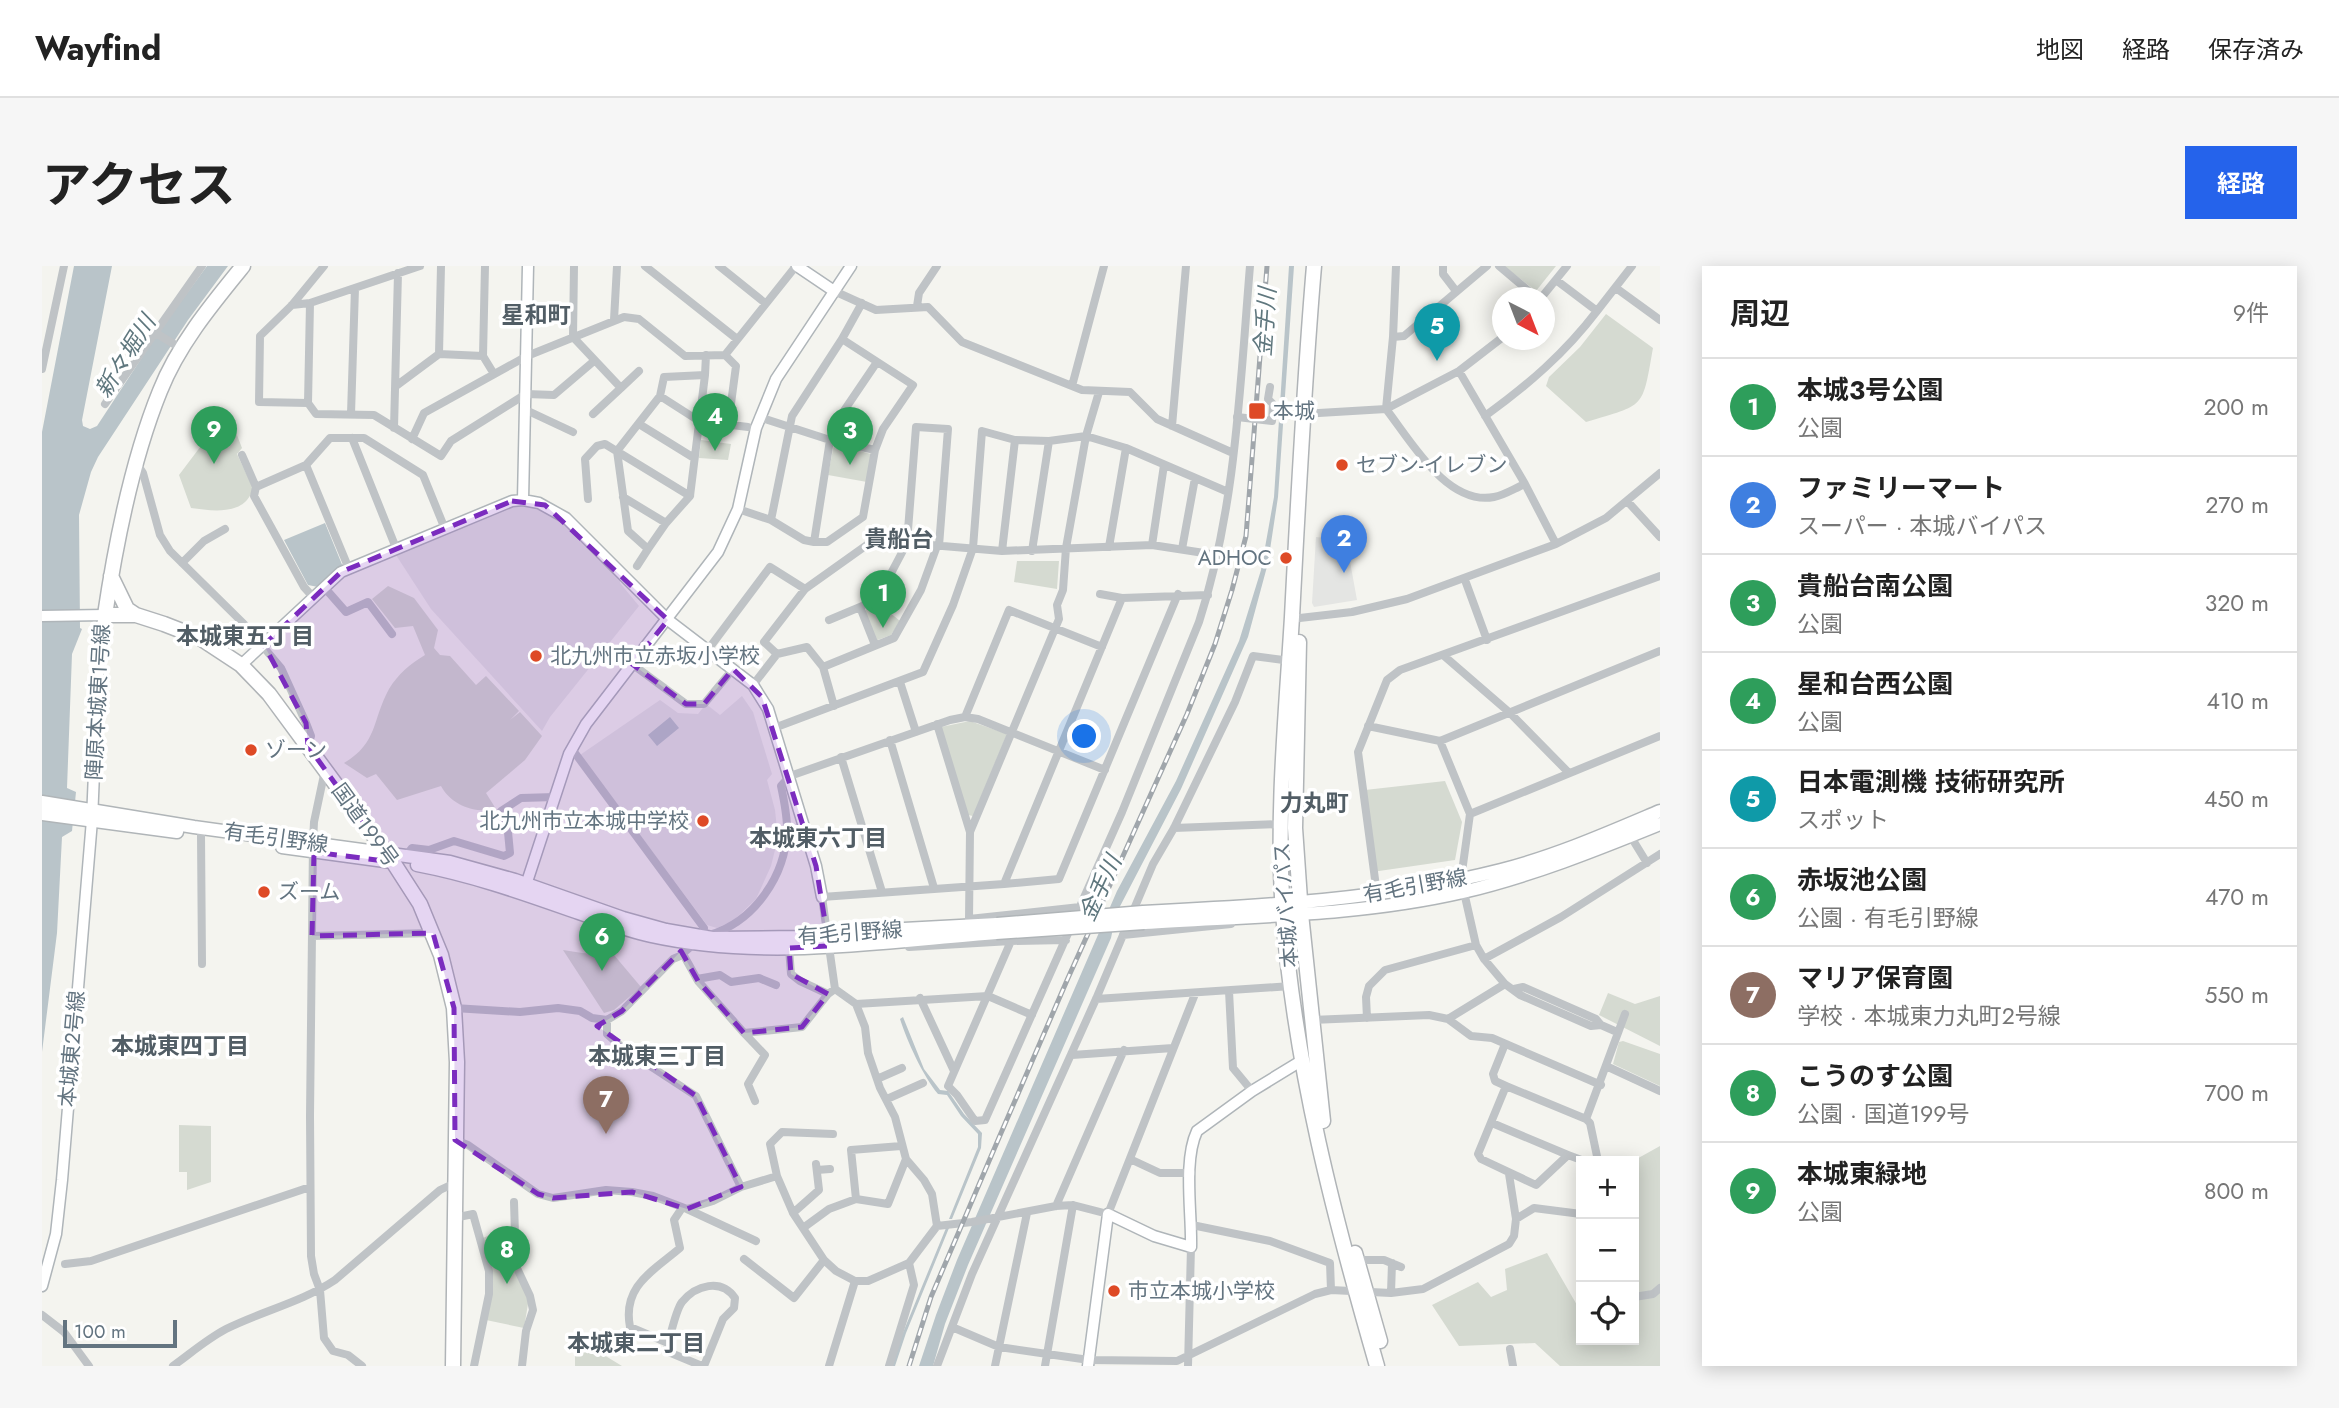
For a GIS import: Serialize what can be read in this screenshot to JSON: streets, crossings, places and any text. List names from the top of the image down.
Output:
{
  "streets": {
    "highway": ["国道199号", "本城バイパス"],
    "main road": ["有毛引野線"],
    "street": ["陣原本城東1号線", "本城東2号線"]
  },
  "crossings": [
    ["陣原本城東1号線", "国道199号"],
    ["陣原本城東1号線", "有毛引野線"],
    ["陣原本城東1号線", "本城東2号線"],
    ["国道199号", "有毛引野線"],
    ["有毛引野線", "本城バイパス"],
    ["有毛引野線", "本城東2号線"]
  ],
  "districts": [
    "星和町",
    "貴船台",
    "本城東五丁目",
    "力丸町",
    "本城東六丁目",
    "本城東四丁目",
    "本城東三丁目",
    "本城東二丁目"
  ],
  "water": ["金手川", "新々堀川"],
  "places": {
    "transit": ["本城"],
    "other": [
      "セブン-イレブン",
      "ADHOC",
      "北九州市立赤坂小学校",
      "ゾーン",
      "北九州市立本城中学校",
      "ズーム",
      "市立本城小学校"
    ]
  },
  "scale_bar": "100 m",
  "north": "bottom right",
  "page": {
    "header": "Wayfind",
    "nav": ["地図", "経路", "保存済み"],
    "title": "アクセス",
    "buttons": "経路",
    "heading": ["周辺", "9件"],
    "pins": [
      "5",
      "4",
      "9",
      "3",
      "2",
      "1",
      "6",
      "7",
      "8"
    ],
    "list": [
      {
        "mark": "1",
        "name": "本城3号公園",
        "note": "公園",
        "value": "200 m"
      },
      {
        "mark": "2",
        "name": "ファミリーマート",
        "note": "スーパー · 本城バイパス",
        "value": "270 m"
      },
      {
        "mark": "3",
        "name": "貴船台南公園",
        "note": "公園",
        "value": "320 m"
      },
      {
        "mark": "4",
        "name": "星和台西公園",
        "note": "公園",
        "value": "410 m"
      },
      {
        "mark": "5",
        "name": "日本電測機 技術研究所",
        "note": "スポット",
        "value": "450 m"
      },
      {
        "mark": "6",
        "name": "赤坂池公園",
        "note": "公園 · 有毛引野線",
        "value": "470 m"
      },
      {
        "mark": "7",
        "name": "マリア保育園",
        "note": "学校 · 本城東力丸町2号線",
        "value": "550 m"
      },
      {
        "mark": "8",
        "name": "こうのす公園",
        "note": "公園 · 国道199号",
        "value": "700 m"
      },
      {
        "mark": "9",
        "name": "本城東緑地",
        "note": "公園",
        "value": "800 m"
      }
    ],
    "map_buttons": ["+", "−"],
    "scale": "100 m"
  }
}
